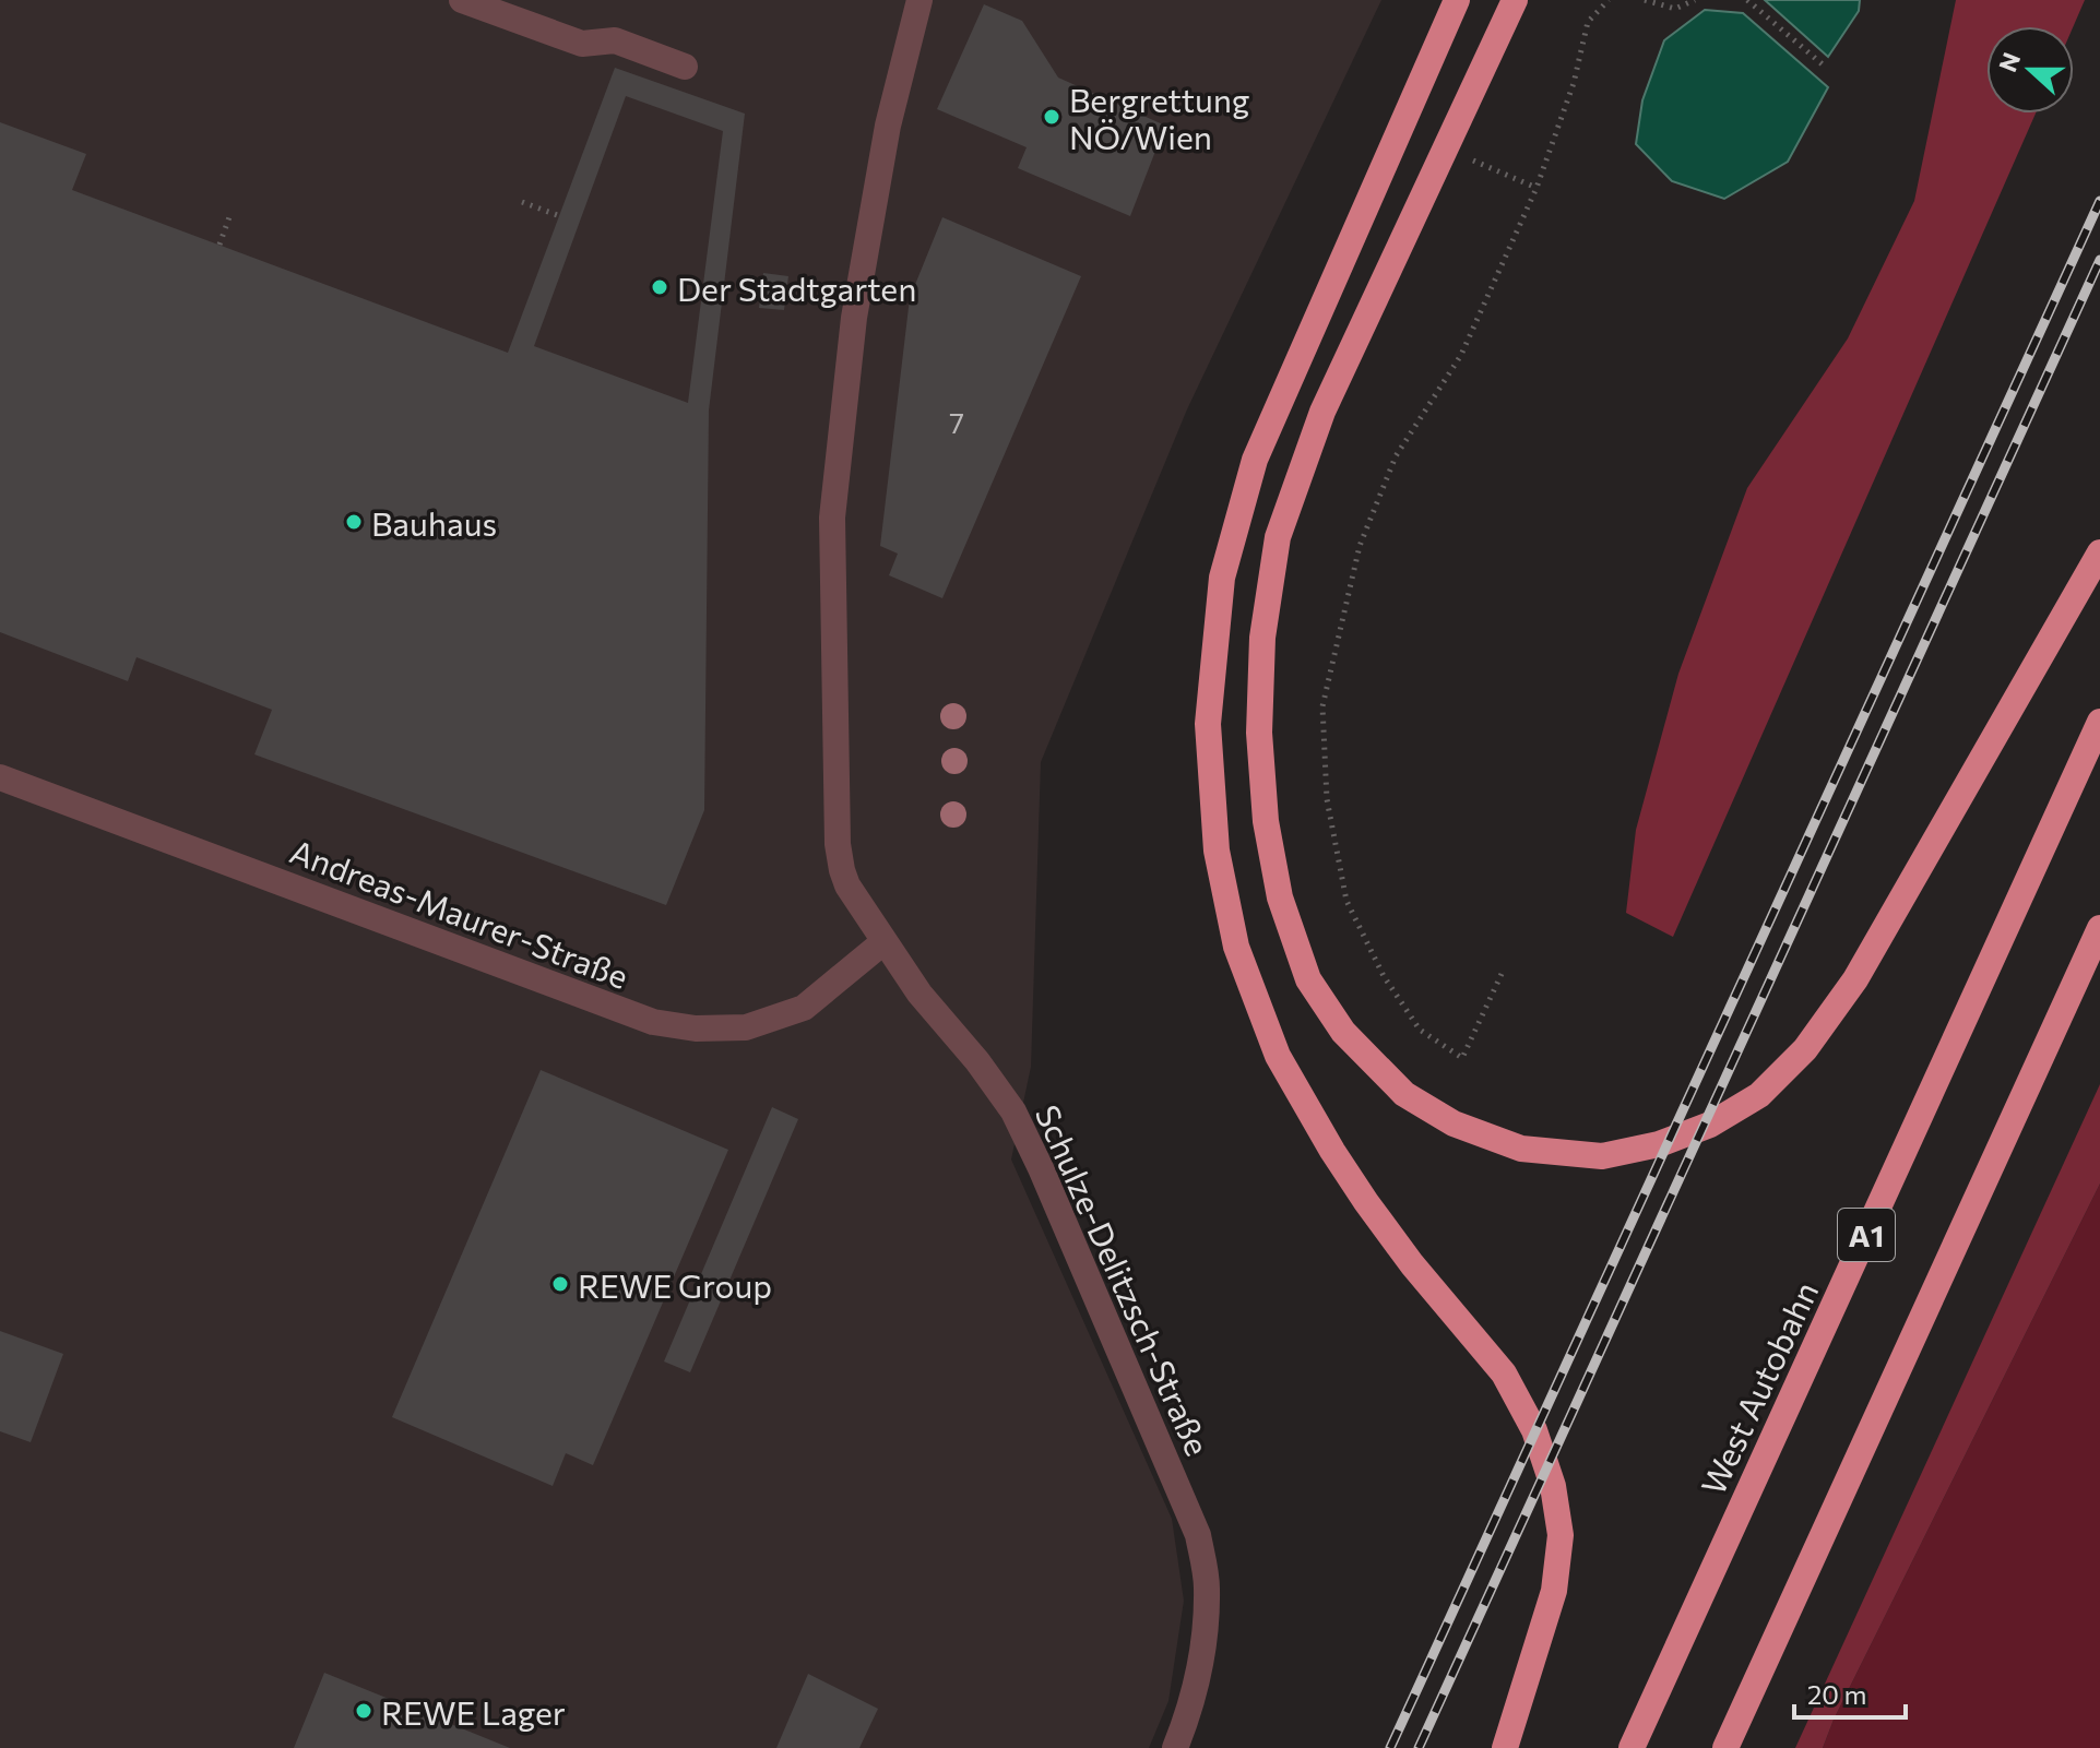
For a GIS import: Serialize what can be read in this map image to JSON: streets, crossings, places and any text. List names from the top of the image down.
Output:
{
  "streets": {
    "highway": ["A1", "West Autobahn"],
    "street": ["Andreas-Maurer-Straße", "Schulze-Delitzsch-Straße"]
  },
  "crossings": [
    ["Andreas-Maurer-Straße", "Schulze-Delitzsch-Straße"]
  ],
  "places": [
    "Bergrettung NÖ/Wien",
    "Der Stadtgarten",
    "Bauhaus",
    "REWE Group",
    "REWE Lager"
  ],
  "house_numbers": ["7"],
  "scale_bar": "20 m",
  "north": "left"
}
